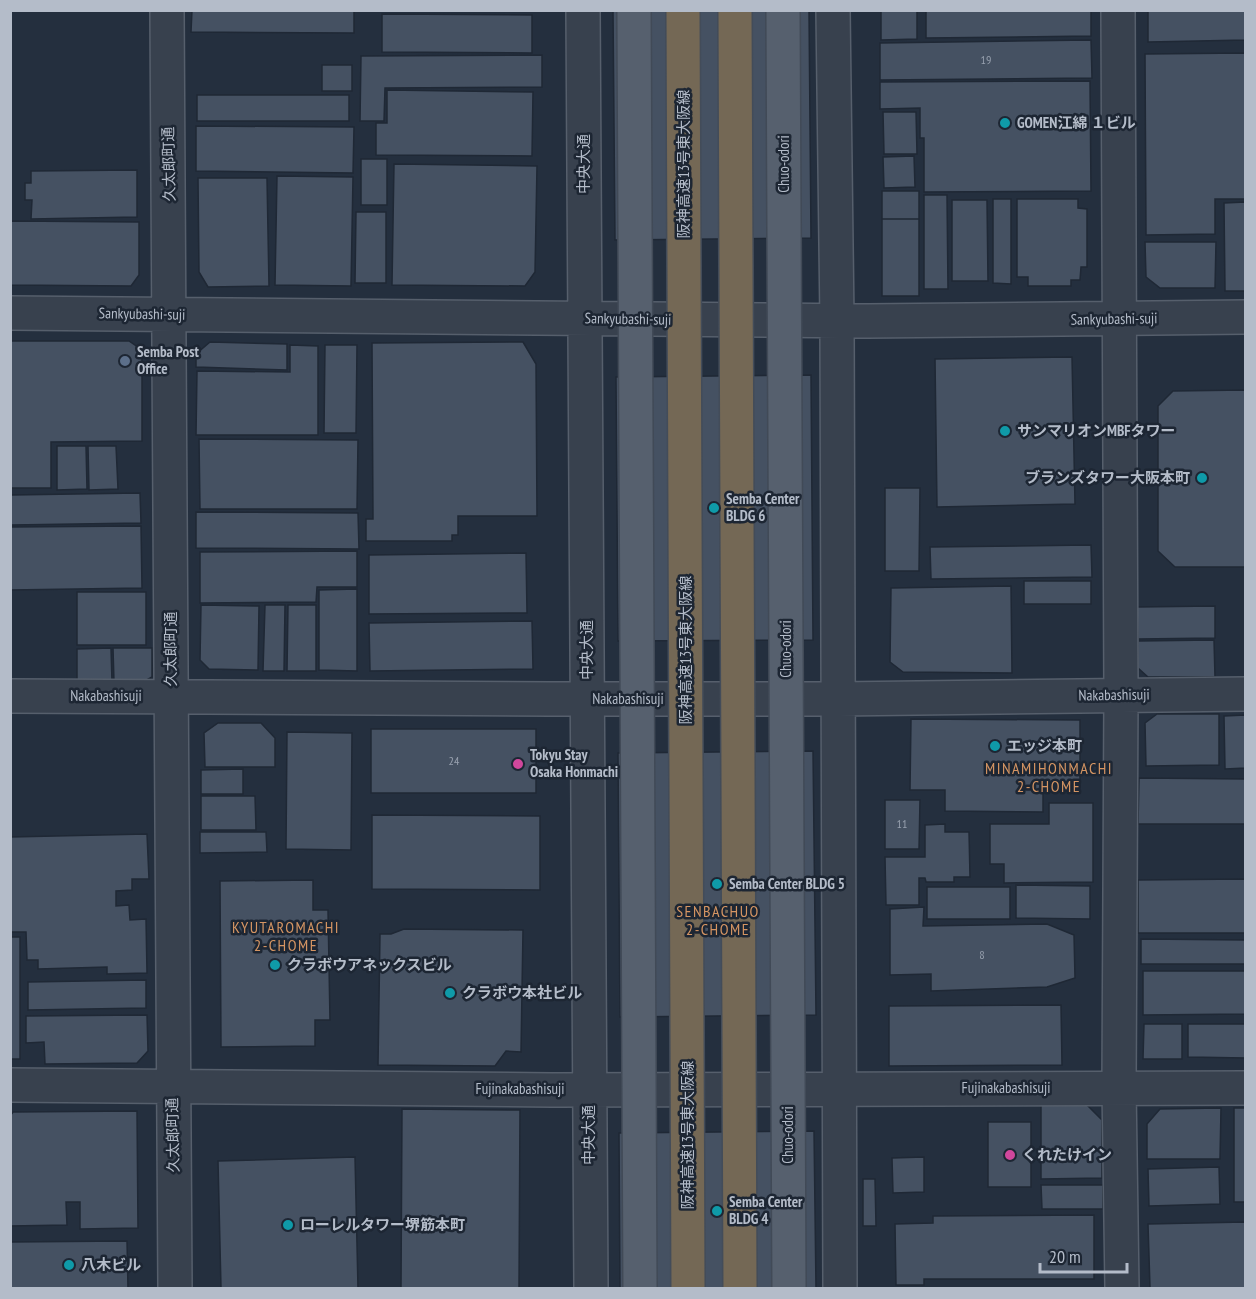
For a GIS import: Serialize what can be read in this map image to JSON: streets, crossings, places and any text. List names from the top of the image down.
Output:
{
  "streets": {
    "highway": ["阪神高速13号東大阪線"],
    "main road": ["Chuo-odori"],
    "street": [
      "久太郎町通",
      "中央大通",
      "Sankyubashi-suji",
      "Nakabashisuji",
      "Fujinakabashisuji"
    ]
  },
  "crossings": [
    ["久太郎町通", "Sankyubashi-suji"],
    ["久太郎町通", "Nakabashisuji"],
    ["久太郎町通", "Fujinakabashisuji"],
    ["中央大通", "Sankyubashi-suji"],
    ["中央大通", "Nakabashisuji"],
    ["中央大通", "Fujinakabashisuji"]
  ],
  "districts": ["MINAMIHONMACHI 2-CHOME", "SENBACHUO 2-CHOME", "KYUTAROMACHI 2-CHOME"],
  "places": [
    "GOMEN江綿 １ビル",
    "Semba Post Office",
    "サンマリオンMBFタワー",
    "ブランズタワー大阪本町",
    "Semba Center BLDG 6",
    "エッジ本町",
    "Tokyu Stay Osaka Honmachi",
    "Semba Center BLDG 5",
    "クラボウアネックスビル",
    "クラボウ本社ビル",
    "くれたけイン",
    "Semba Center BLDG 4",
    "ローレルタワー堺筋本町",
    "八木ビル"
  ],
  "house_numbers": [
    "19",
    "24",
    "11",
    "8"
  ],
  "scale_bar": "20 m"
}
